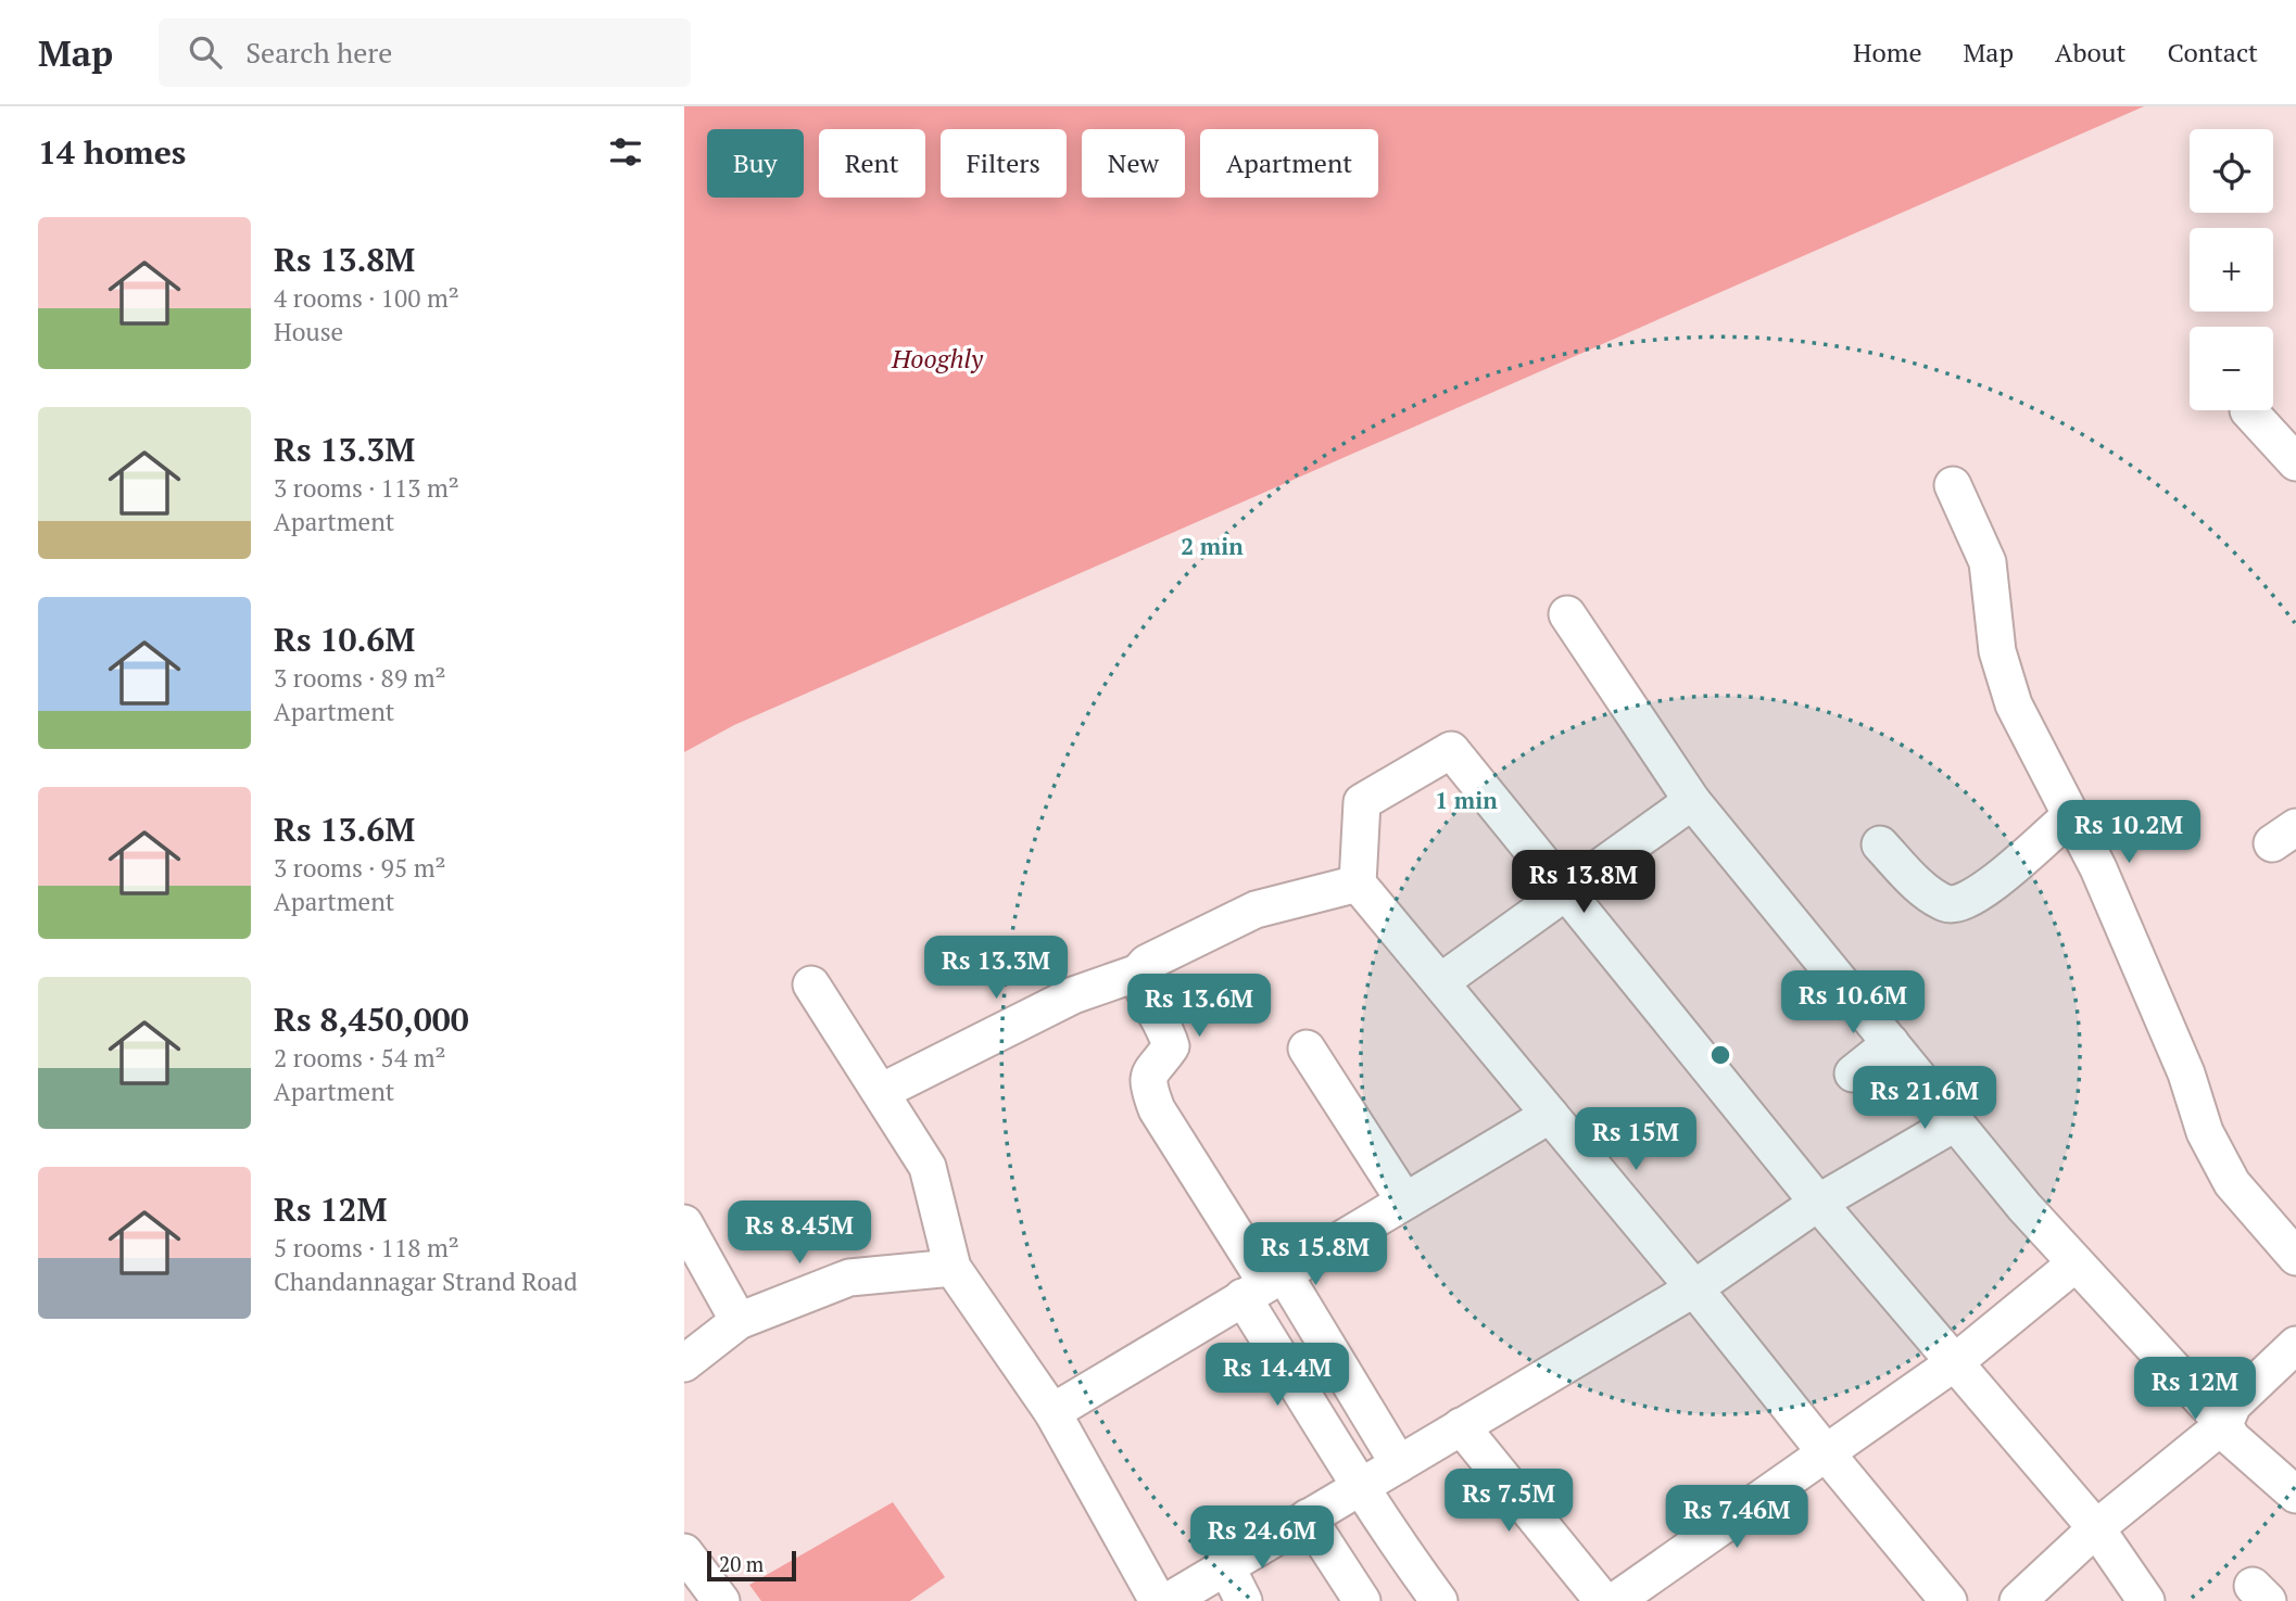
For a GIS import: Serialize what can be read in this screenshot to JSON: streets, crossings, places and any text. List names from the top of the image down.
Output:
{
  "water": ["Hooghly"],
  "scale_bar": "20 m",
  "page": {
    "header": "Map",
    "search": "Search here",
    "nav": [
      "Home",
      "Map",
      "About",
      "Contact"
    ],
    "heading": "14 homes",
    "map_buttons": ["+", "−"],
    "chip": [
      "Buy",
      "Rent",
      "Filters",
      "New",
      "Apartment"
    ],
    "list": [
      {
        "name": "Rs 13.8M",
        "note": "4 rooms · 100 m² · House"
      },
      {
        "name": "Rs 13.3M",
        "note": "3 rooms · 113 m² · Apartment"
      },
      {
        "name": "Rs 10.6M",
        "note": "3 rooms · 89 m² · Apartment"
      },
      {
        "name": "Rs 13.6M",
        "note": "3 rooms · 95 m² · Apartment"
      },
      {
        "name": "Rs 8,450,000",
        "note": "2 rooms · 54 m² · Apartment"
      },
      {
        "name": "Rs 12M",
        "note": "5 rooms · 118 m² · Chandannagar Strand Road"
      }
    ],
    "price": [
      "Rs 10.2M",
      "Rs 13.8M",
      "Rs 13.3M",
      "Rs 10.6M",
      "Rs 13.6M",
      "Rs 21.6M",
      "Rs 15M",
      "Rs 8.45M",
      "Rs 15.8M",
      "Rs 14.4M",
      "Rs 12M",
      "Rs 7.5M",
      "Rs 7.46M",
      "Rs 24.6M"
    ],
    "scale": "20 m"
  },
  "rings": ["2 min", "1 min"]
}
